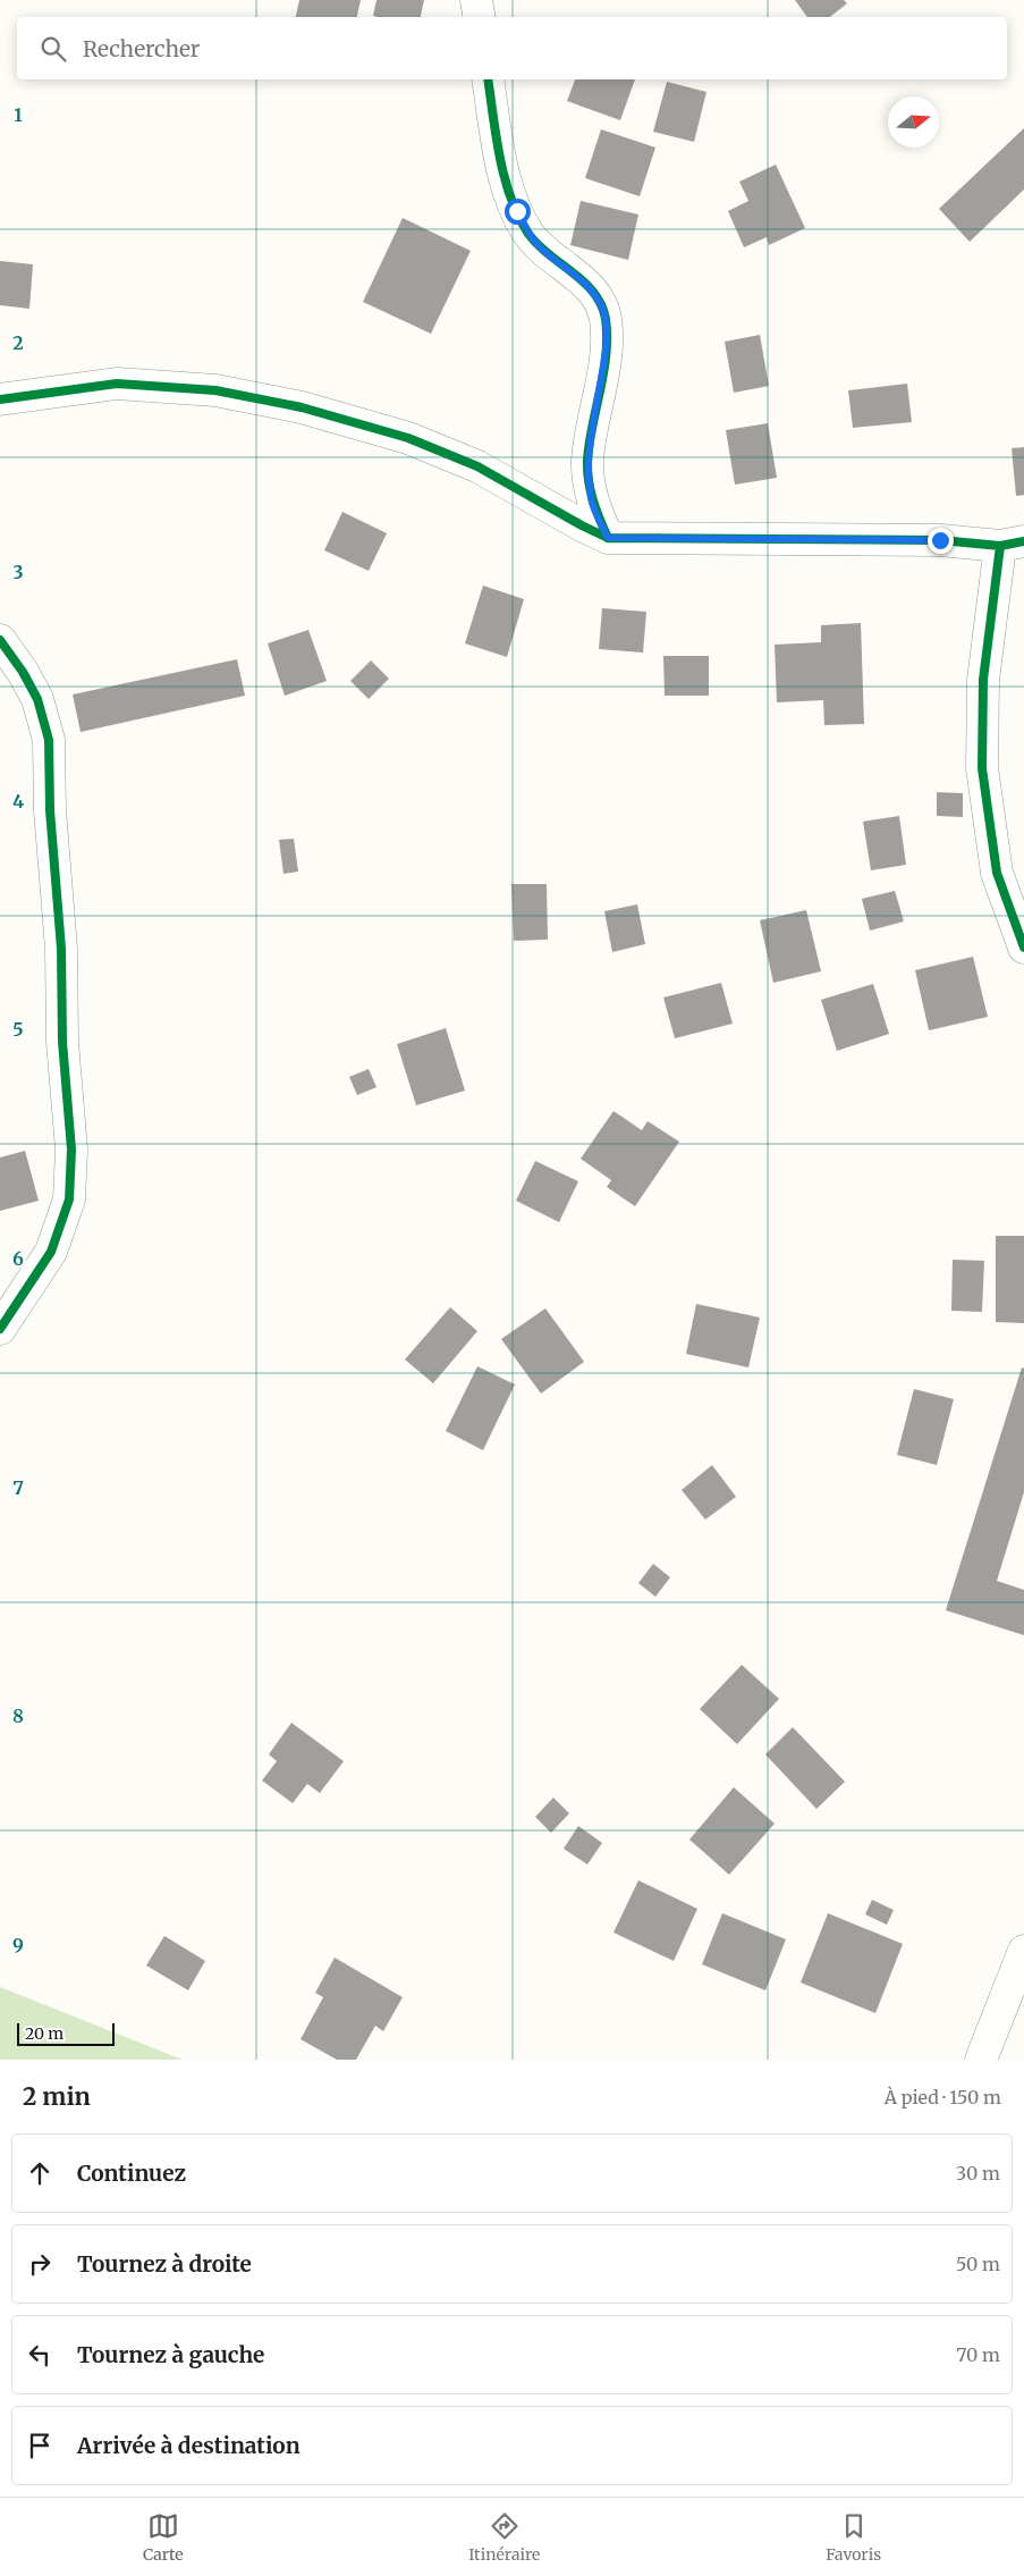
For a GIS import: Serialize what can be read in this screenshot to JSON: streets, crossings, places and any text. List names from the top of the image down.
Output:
{
  "scale_bar": "20 m",
  "north": "right",
  "page": {
    "search": "Rechercher",
    "scale": "20 m",
    "heading": ["2 min", "À pied · 150 m"],
    "list": [
      ["Continuez", "30 m"],
      ["Tournez à droite", "50 m"],
      ["Tournez à gauche", "70 m"],
      "Arrivée à destination"
    ],
    "nav": ["Carte", "Itinéraire", "Favoris"]
  },
  "grid": {
    "rows": [
      "1",
      "2",
      "3",
      "4",
      "5",
      "6",
      "7",
      "8",
      "9"
    ]
  }
}
